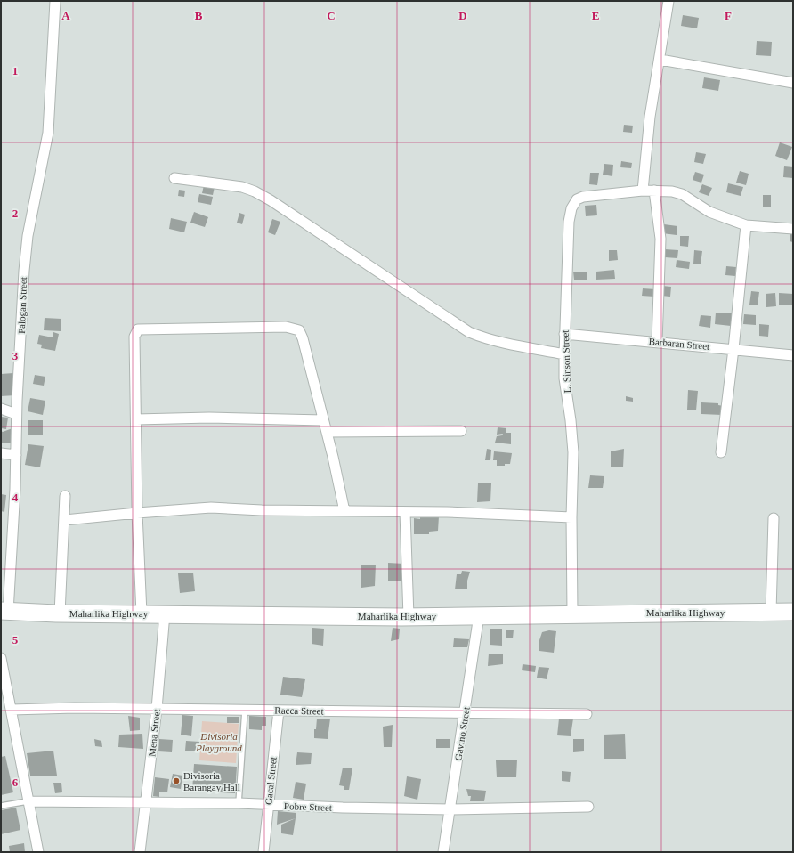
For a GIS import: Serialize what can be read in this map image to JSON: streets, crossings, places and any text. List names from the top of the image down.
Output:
{
  "streets": {
    "highway": ["Maharlika Highway"],
    "street": [
      "Palogan Street",
      "Barbaran Street",
      "L. Sinson Street",
      "Racca Street",
      "Mena Street",
      "Gavino Street",
      "Gacal Street",
      "Pobre Street"
    ]
  },
  "crossings": [
    ["Palogan Street", "Maharlika Highway"],
    ["Barbaran Street", "L. Sinson Street"],
    ["L. Sinson Street", "Maharlika Highway"],
    ["Maharlika Highway", "Mena Street"],
    ["Maharlika Highway", "Gavino Street"],
    ["Racca Street", "Mena Street"],
    ["Racca Street", "Gavino Street"],
    ["Racca Street", "Gacal Street"],
    ["Mena Street", "Pobre Street"],
    ["Gavino Street", "Pobre Street"],
    ["Gacal Street", "Pobre Street"]
  ],
  "parks": ["Divisoria Playground"],
  "places": ["Divisoria Barangay Hall"],
  "grid": {
    "columns": [
      "A",
      "B",
      "C",
      "D",
      "E",
      "F"
    ],
    "rows": [
      "1",
      "2",
      "3",
      "4",
      "5",
      "6"
    ]
  }
}
